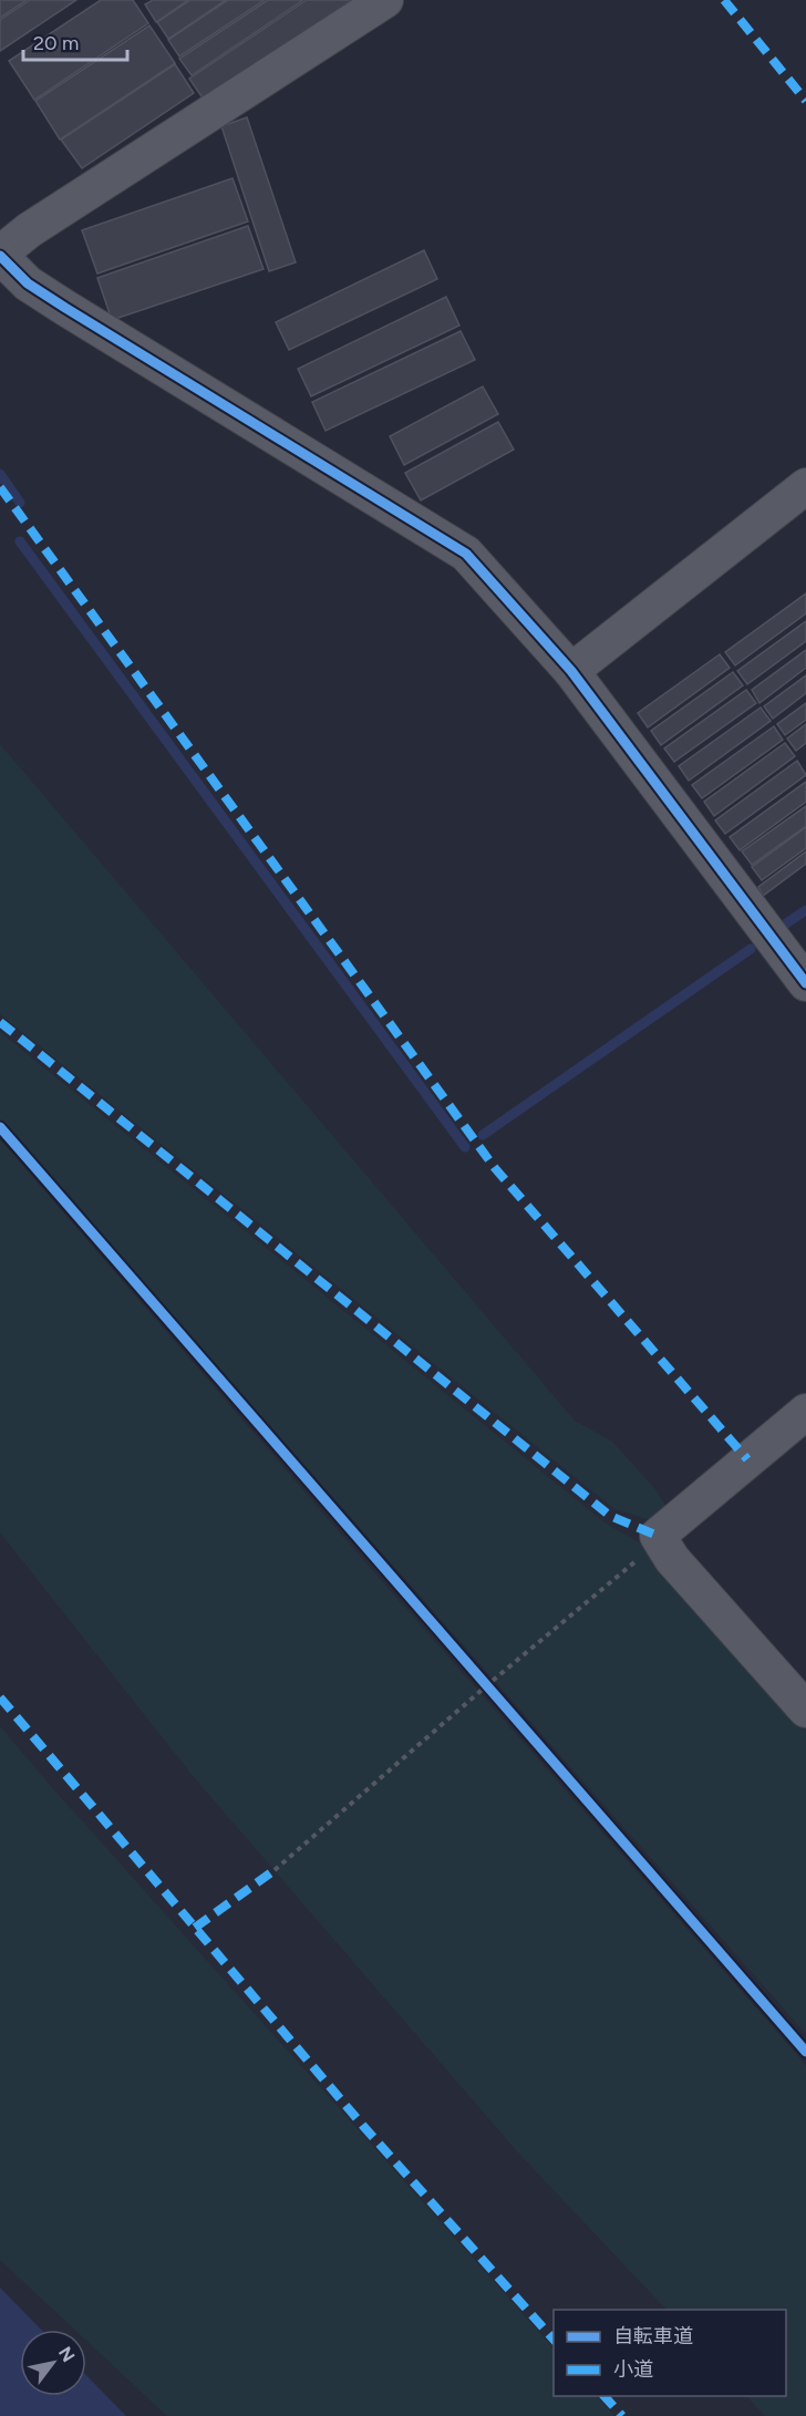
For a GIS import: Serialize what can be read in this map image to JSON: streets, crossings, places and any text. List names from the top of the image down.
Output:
{
  "legend": ["自転車道", "小道"],
  "scale_bar": "20 m",
  "north": "top right"
}
